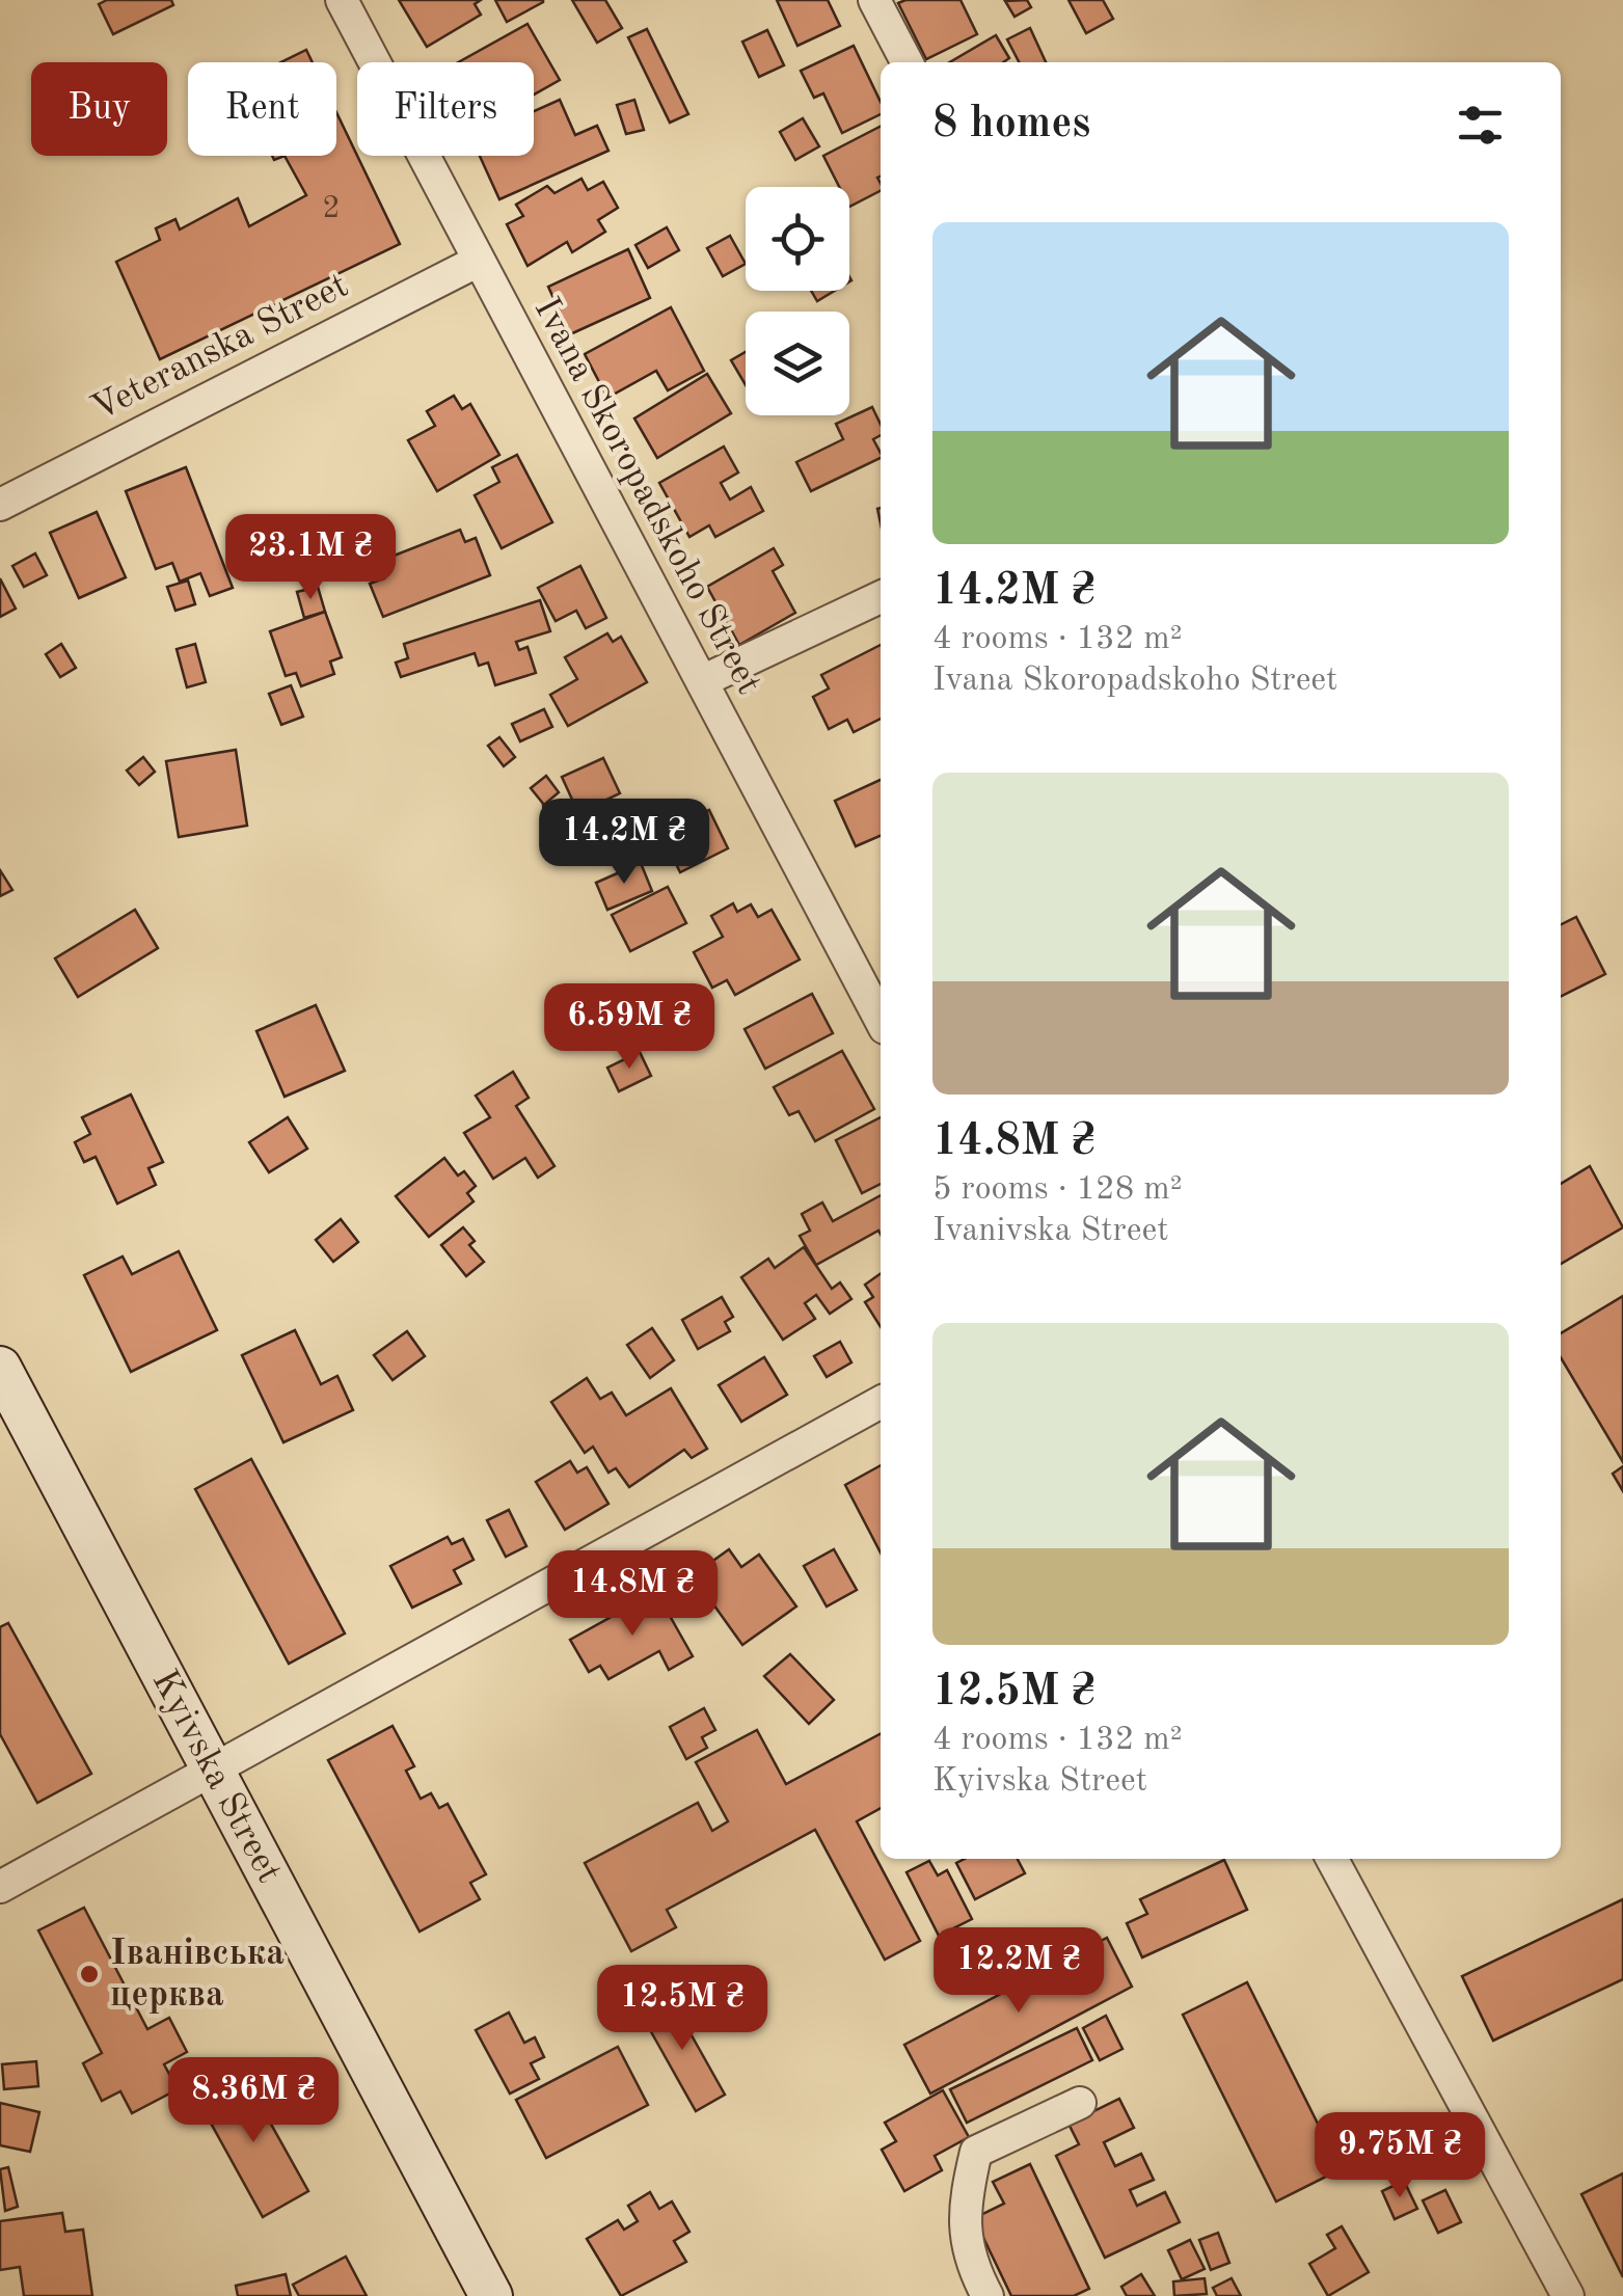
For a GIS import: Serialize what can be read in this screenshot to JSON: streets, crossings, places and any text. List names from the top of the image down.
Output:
{
  "streets": {
    "main road": ["Kyivska Street"],
    "street": ["Veteranska Street", "Ivana Skoropadskoho Street"]
  },
  "crossings": [
    ["Veteranska Street", "Ivana Skoropadskoho Street"]
  ],
  "places": ["Іванівська церква"],
  "house_numbers": ["2"],
  "page": {
    "chip": ["Buy", "Rent", "Filters"],
    "heading": "8 homes",
    "list": [
      {
        "name": "14.2M ₴",
        "note": "4 rooms · 132 m² · Ivana Skoropadskoho Street"
      },
      {
        "name": "14.8M ₴",
        "note": "5 rooms · 128 m² · Ivanivska Street"
      },
      {
        "name": "12.5M ₴",
        "note": "4 rooms · 132 m² · Kyivska Street"
      }
    ],
    "price": [
      "23.1M ₴",
      "14.2M ₴",
      "6.59M ₴",
      "14.8M ₴",
      "12.2M ₴",
      "12.5M ₴",
      "8.36M ₴",
      "9.75M ₴"
    ]
  }
}
